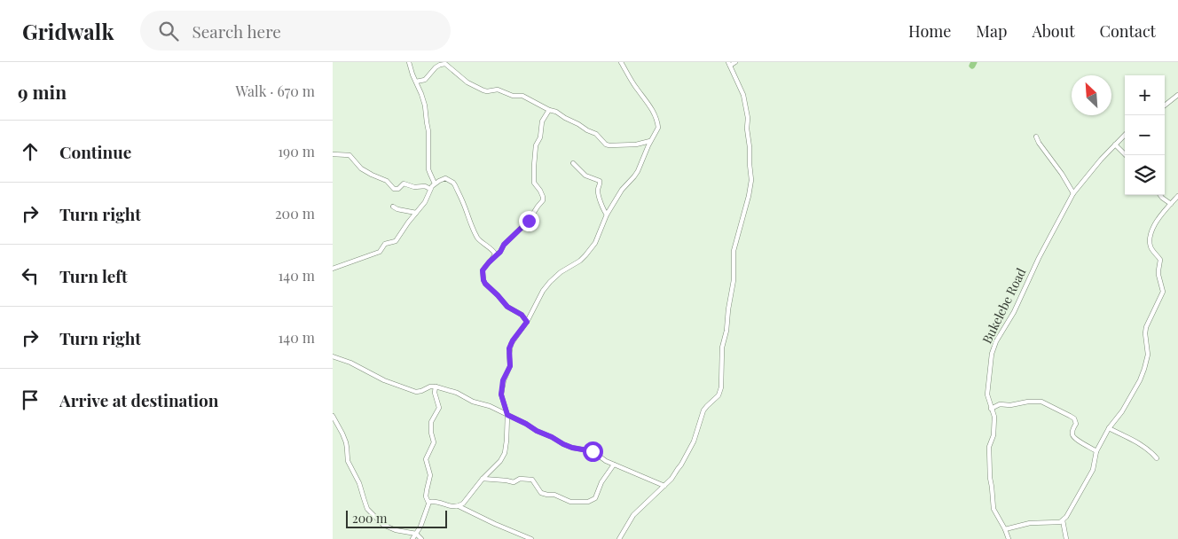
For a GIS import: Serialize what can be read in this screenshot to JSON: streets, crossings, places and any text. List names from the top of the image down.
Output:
{
  "streets": {
    "street": ["Bukelebe Road"]
  },
  "scale_bar": "200 m",
  "north": "top left",
  "page": {
    "header": "Gridwalk",
    "search": "Search here",
    "nav": [
      "Home",
      "Map",
      "About",
      "Contact"
    ],
    "heading": ["9 min", "Walk · 670 m"],
    "map_buttons": ["+", "−"],
    "list": [
      ["Continue", "190 m"],
      ["Turn right", "200 m"],
      ["Turn left", "140 m"],
      ["Turn right", "140 m"],
      "Arrive at destination"
    ],
    "scale": "200 m"
  }
}
